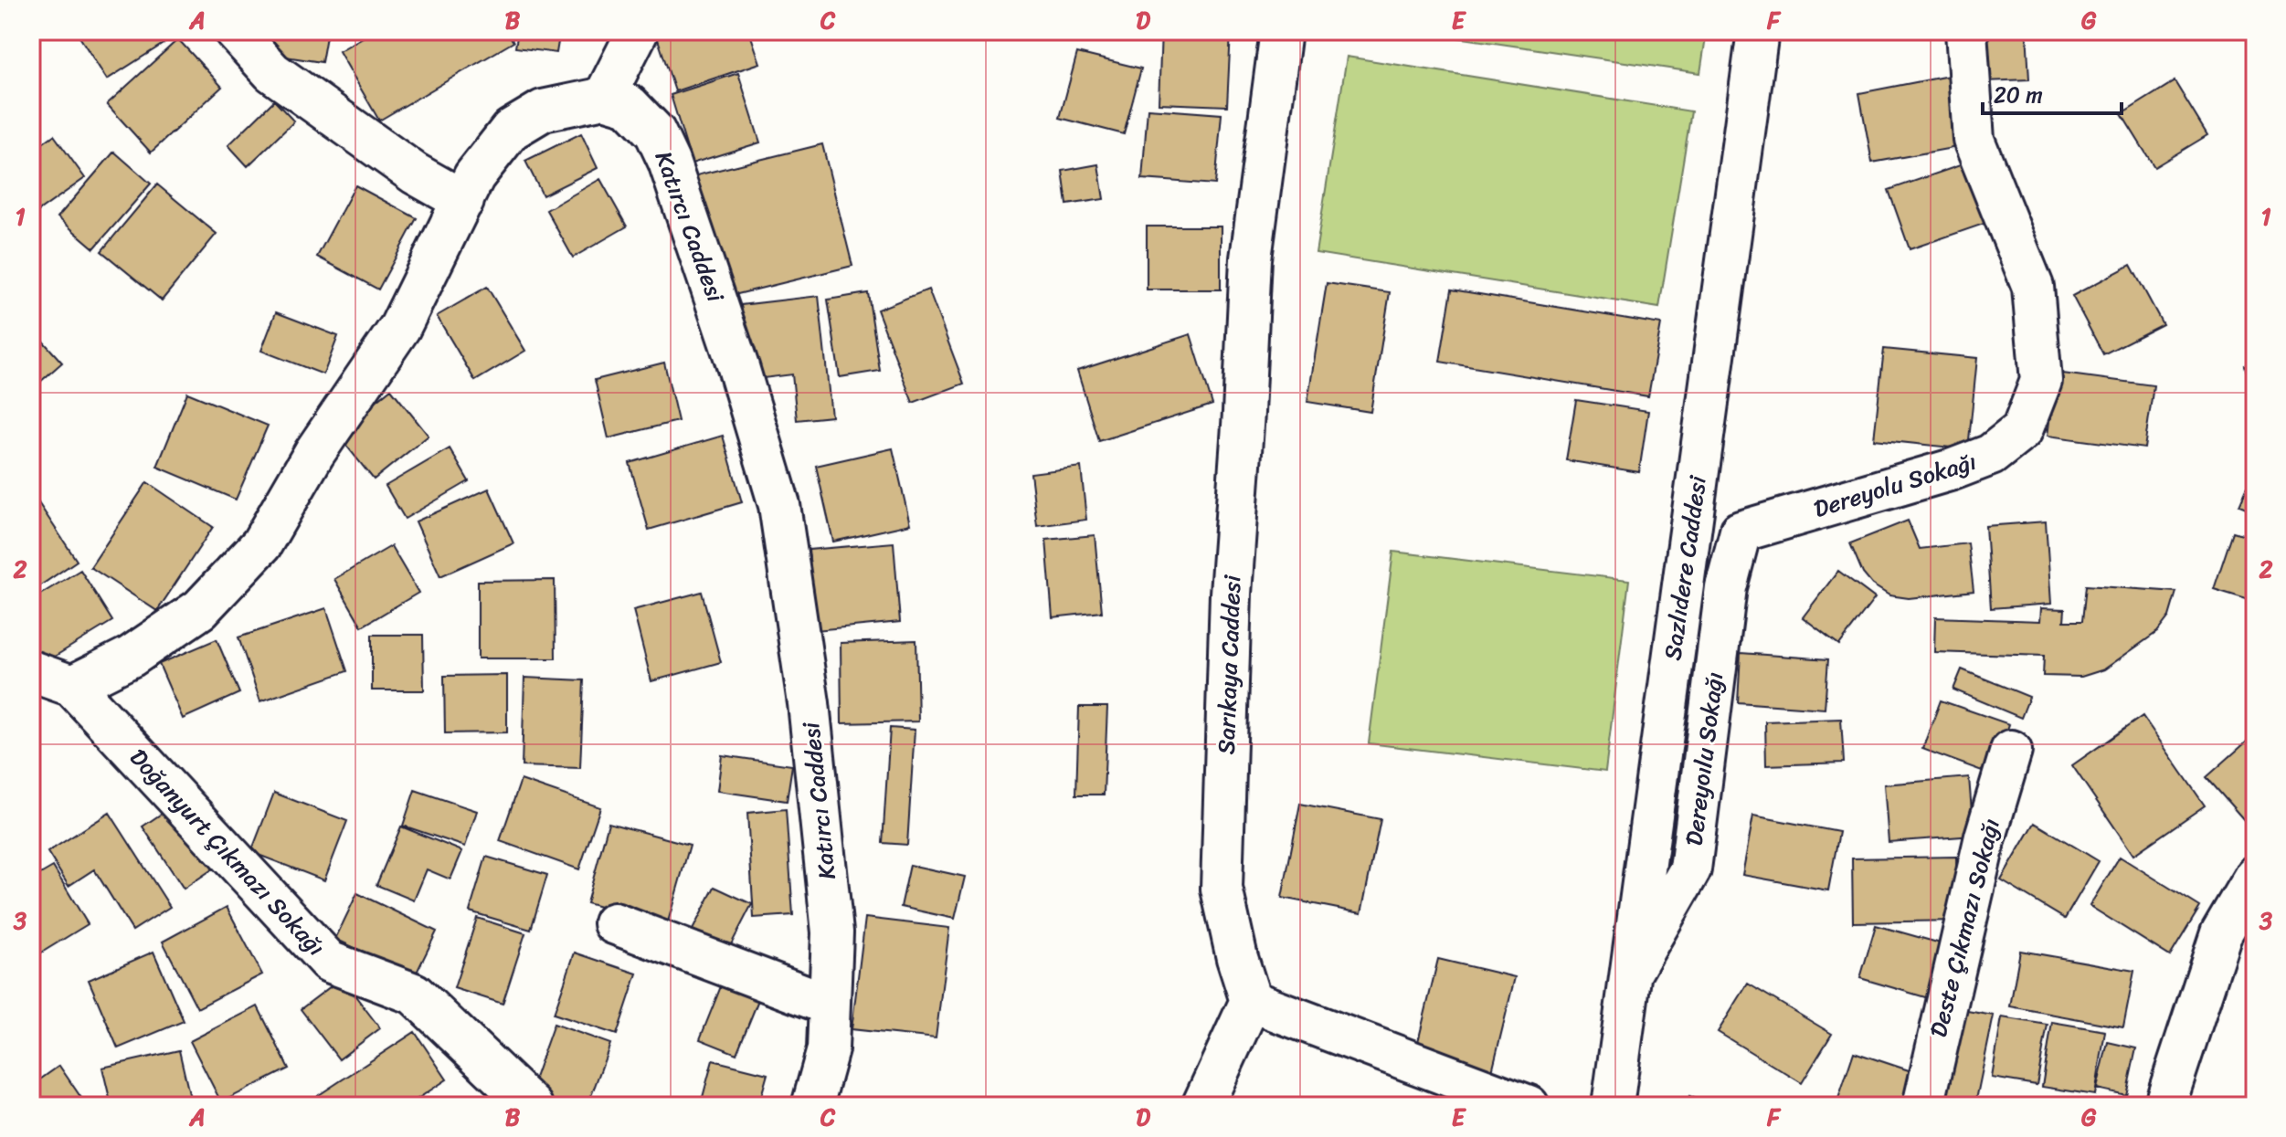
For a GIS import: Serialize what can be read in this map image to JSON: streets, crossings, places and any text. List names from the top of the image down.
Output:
{
  "streets": {
    "street": [
      "Katırcı Caddesi",
      "Dereyolu Sokağı",
      "Sazlıdere Caddesi",
      "Sarıkaya Caddesi",
      "Dereyoılu Sokağı",
      "Doğanyurt Çıkmazı Sokağı",
      "Deste Çıkmazı Sokağı"
    ]
  },
  "crossings": [
    ["Dereyolu Sokağı", "Dereyoılu Sokağı"],
    ["Sazlıdere Caddesi", "Dereyoılu Sokağı"]
  ],
  "scale_bar": "20 m",
  "grid": {
    "columns": [
      "A",
      "B",
      "C",
      "D",
      "E",
      "F",
      "G"
    ],
    "rows": ["1", "2", "3"]
  }
}
